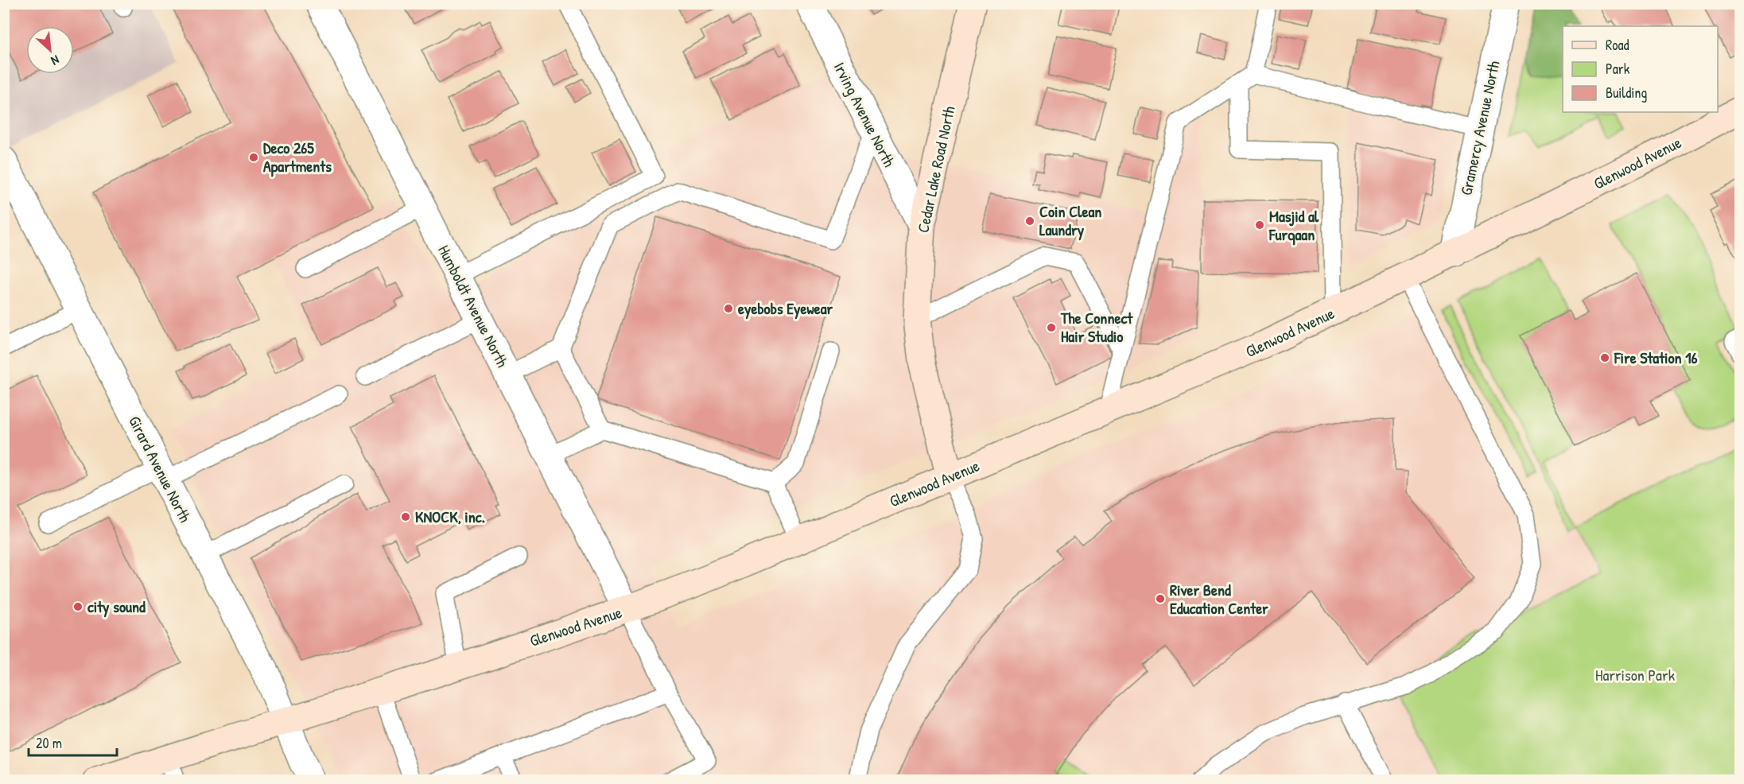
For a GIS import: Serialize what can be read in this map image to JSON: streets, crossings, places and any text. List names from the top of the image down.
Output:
{
  "streets": {
    "street": [
      "Irving Avenue North",
      "Gramercy Avenue North",
      "Glenwood Avenue",
      "Cedar Lake Road North",
      "Humboldt Avenue North",
      "Girard Avenue North"
    ]
  },
  "crossings": [
    ["Irving Avenue North", "Cedar Lake Road North"],
    ["Gramercy Avenue North", "Glenwood Avenue"],
    ["Glenwood Avenue", "Cedar Lake Road North"],
    ["Glenwood Avenue", "Humboldt Avenue North"],
    ["Glenwood Avenue", "Girard Avenue North"]
  ],
  "parks": ["Harrison Park"],
  "places": [
    "Deco 265 Apartments",
    "Coin Clean Laundry",
    "Masjid al Furqaan",
    "eyebobs Eyewear",
    "The Connect Hair Studio",
    "Fire Station 16",
    "KNOCK, inc.",
    "River Bend Education Center",
    "city sound"
  ],
  "legend": ["Road", "Park", "Building"],
  "scale_bar": "20 m",
  "north": "bottom right"
}
